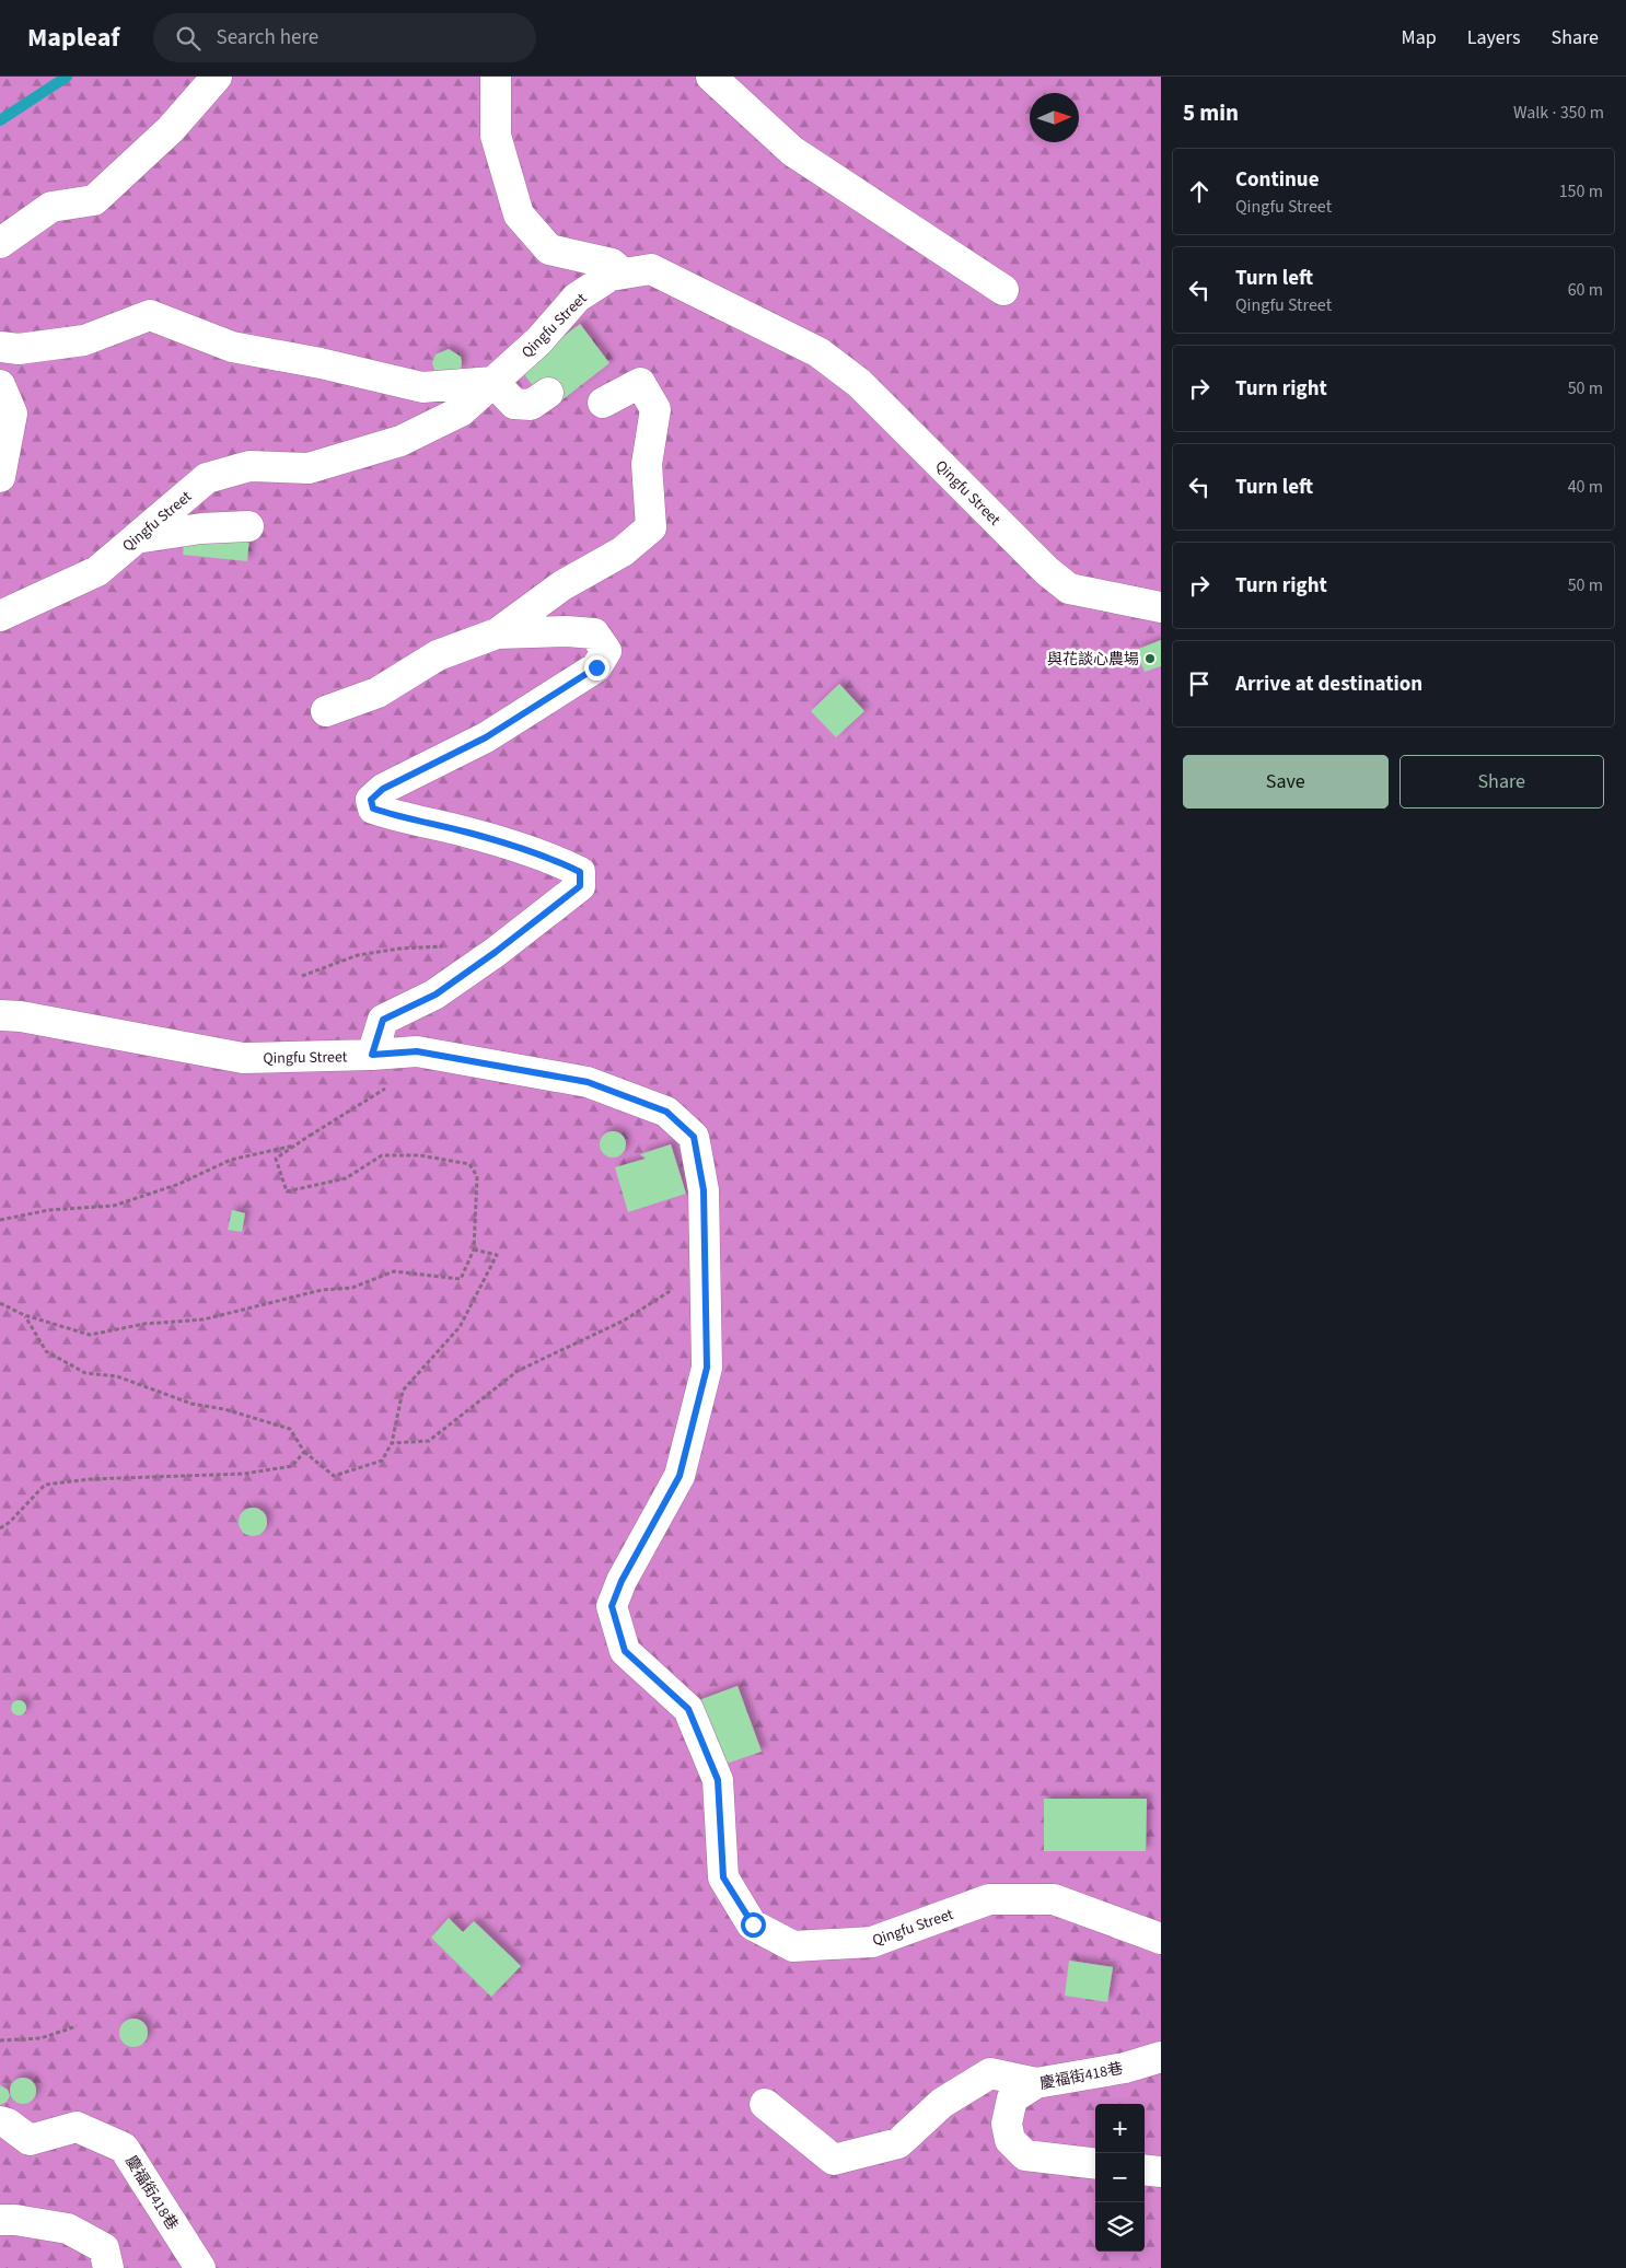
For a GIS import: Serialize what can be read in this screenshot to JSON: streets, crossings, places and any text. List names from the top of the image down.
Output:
{
  "streets": {
    "street": ["Qingfu Street", "慶福街418巷"]
  },
  "places": ["與花談心農場"],
  "north": "right",
  "page": {
    "header": "Mapleaf",
    "search": "Search here",
    "nav": ["Map", "Layers", "Share"],
    "heading": ["5 min", "Walk · 350 m"],
    "list": [
      ["Continue", "Qingfu Street", "150 m"],
      ["Turn left", "Qingfu Street", "60 m"],
      ["Turn right", "50 m"],
      ["Turn left", "40 m"],
      ["Turn right", "50 m"],
      "Arrive at destination"
    ],
    "buttons": ["Save", "Share"],
    "map_buttons": ["+", "−"]
  }
}
